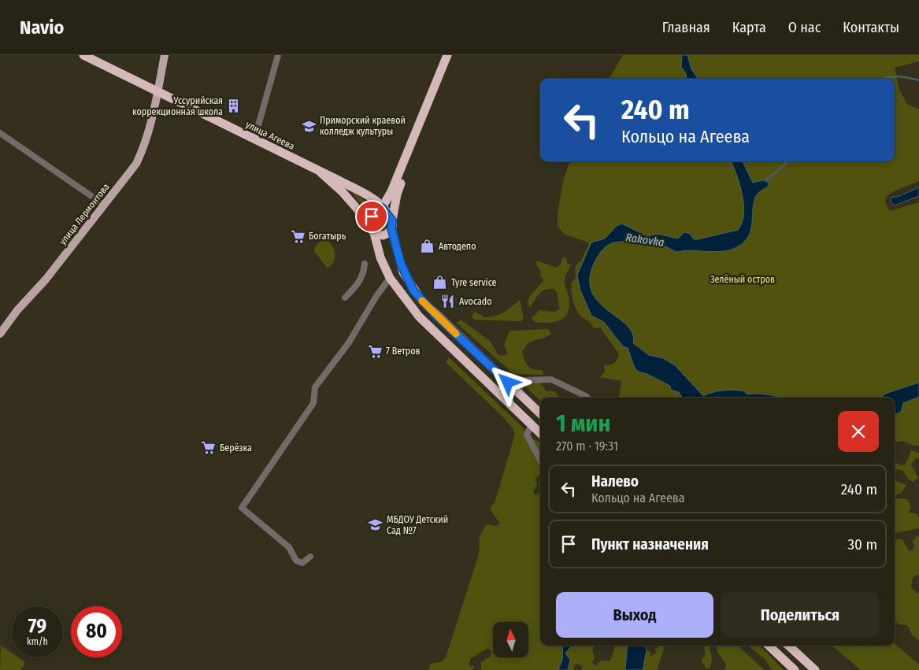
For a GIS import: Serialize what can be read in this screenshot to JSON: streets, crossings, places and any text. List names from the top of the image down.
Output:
{
  "streets": {
    "highway": ["улица Агеева"],
    "main road": ["улица Лермонтова"]
  },
  "crossings": [
    ["улица Агеева", "улица Лермонтова"]
  ],
  "water": ["Rakovka"],
  "parks": ["Зелёный остров"],
  "places": {
    "building": ["Уссурийская коррекционная школа"],
    "school or university": ["Приморский краевой колледж культуры", "МБДОУ Детский Сад №7"],
    "supermarket": ["Богатырь", "7 Ветров", "Берёзка"],
    "shop": ["Автодепо", "Tyre service"],
    "restaurant": ["Avocado"]
  },
  "north": "top",
  "page": {
    "header": "Navio",
    "nav": [
      "Главная",
      "Карта",
      "О нас",
      "Контакты"
    ],
    "turn": ["240 m", "Кольцо на Агеева"],
    "heading": ["1 мин", "270 m · 19:31"],
    "list": [
      {
        "name": "Налево",
        "note": "Кольцо на Агеева",
        "value": "240 m"
      },
      {
        "name": "Пункт назначения",
        "value": "30 m"
      }
    ],
    "buttons": ["Выход", "Поделиться"],
    "speed": "79 km/h",
    "limit": "80"
  }
}
